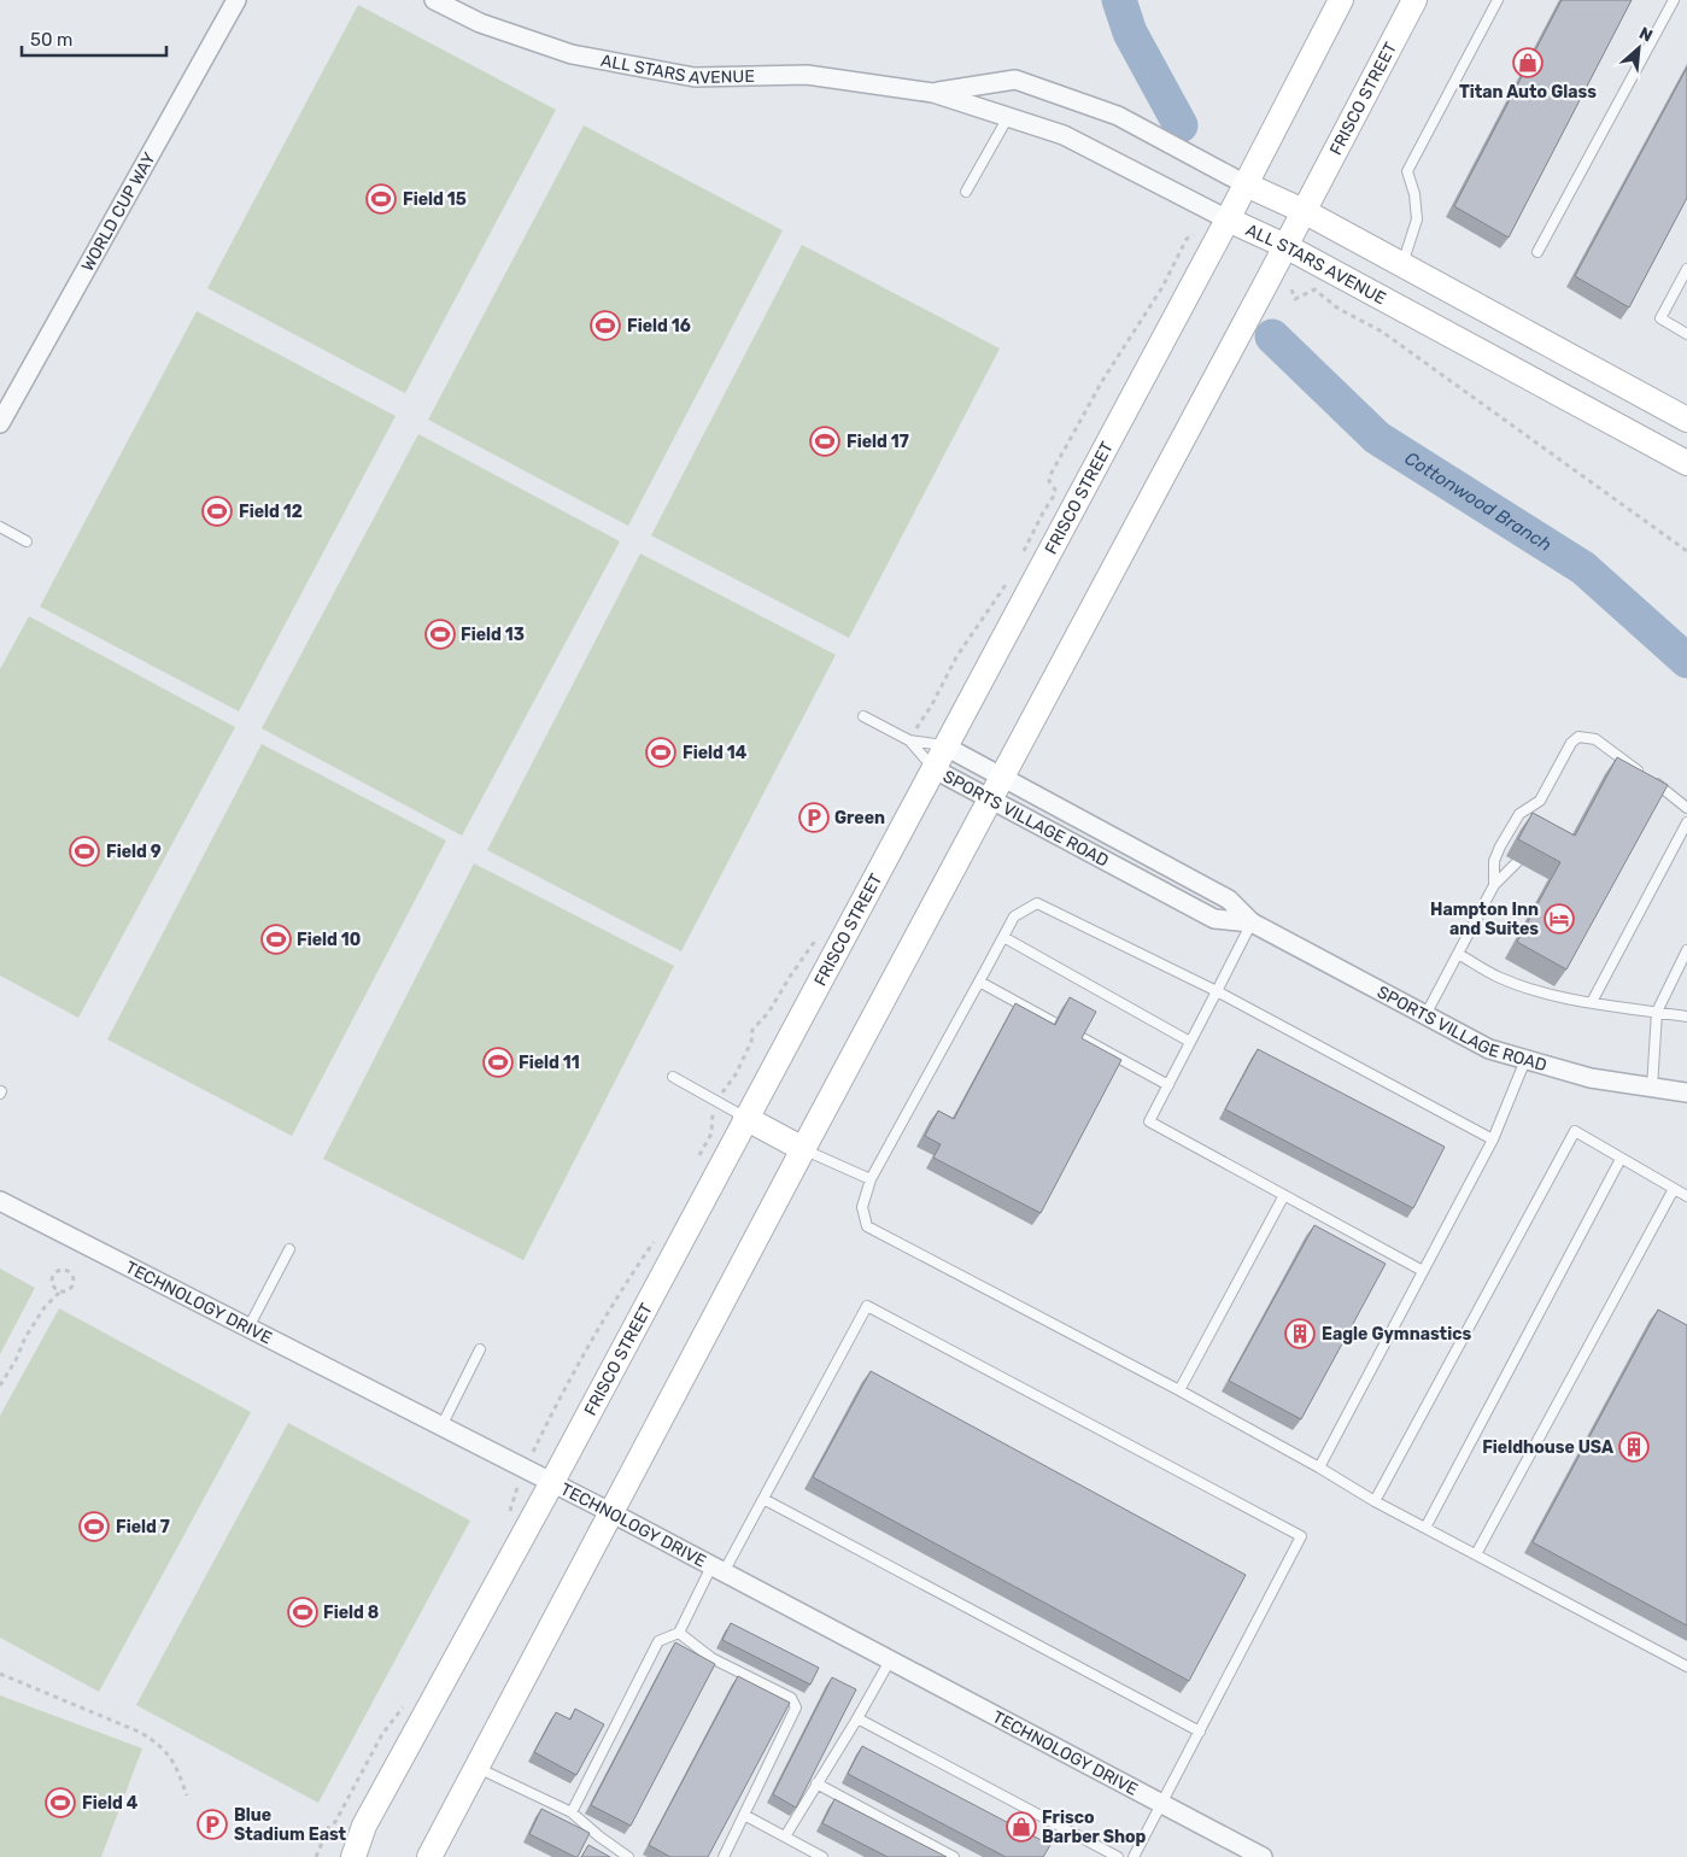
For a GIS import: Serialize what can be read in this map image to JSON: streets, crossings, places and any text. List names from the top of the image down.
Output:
{
  "streets": {
    "street": [
      "ALL STARS AVENUE",
      "FRISCO STREET",
      "WORLD CUP WAY",
      "SPORTS VILLAGE ROAD",
      "TECHNOLOGY DRIVE"
    ]
  },
  "crossings": [
    ["ALL STARS AVENUE", "FRISCO STREET"],
    ["FRISCO STREET", "SPORTS VILLAGE ROAD"],
    ["FRISCO STREET", "TECHNOLOGY DRIVE"]
  ],
  "water": ["Cottonwood Branch"],
  "places": {
    "shop": ["Titan Auto Glass", "Frisco Barber Shop"],
    "sports": [
      "Field 15",
      "Field 16",
      "Field 17",
      "Field 12",
      "Field 13",
      "Field 14",
      "Field 9",
      "Field 10",
      "Field 11",
      "Field 7",
      "Field 8",
      "Field 4"
    ],
    "parking": ["Green", "Blue Stadium East"],
    "hotel": ["Hampton Inn and Suites"],
    "building": ["Eagle Gymnastics", "Fieldhouse USA"]
  },
  "scale_bar": "50 m",
  "north": "top right"
}
